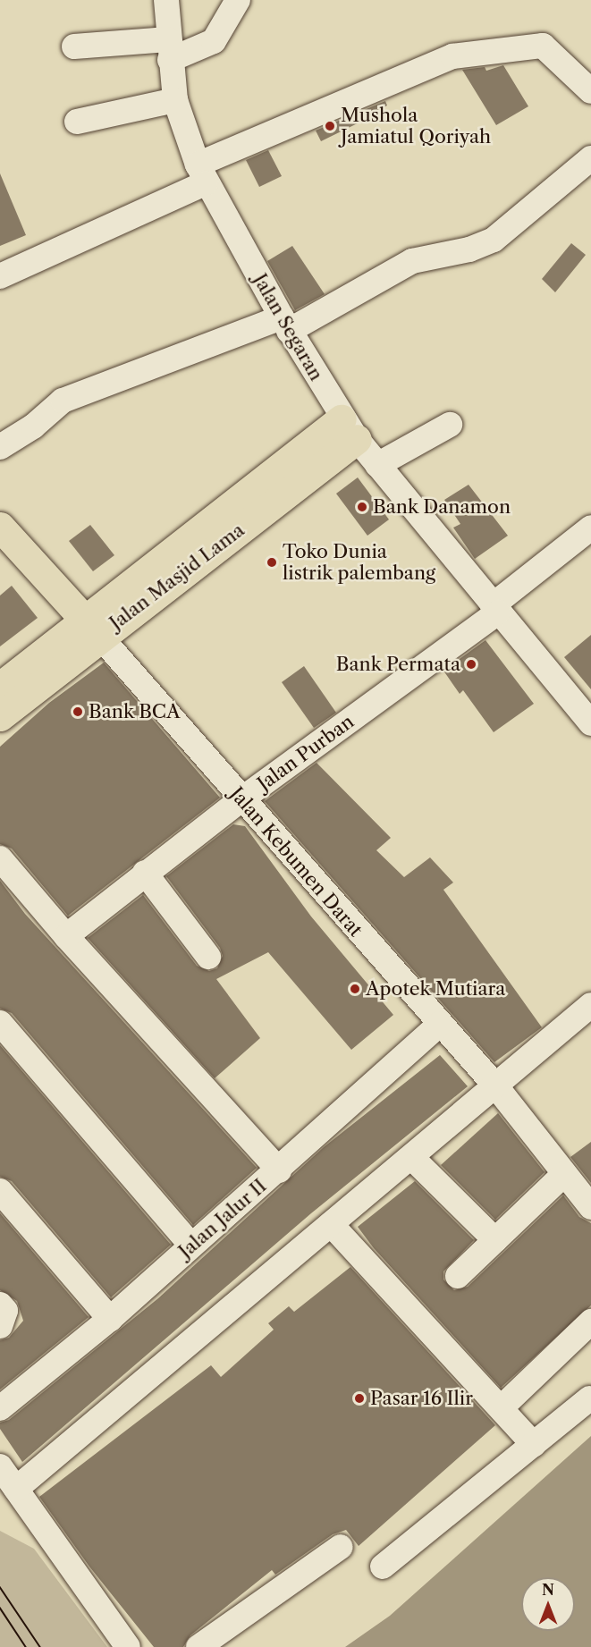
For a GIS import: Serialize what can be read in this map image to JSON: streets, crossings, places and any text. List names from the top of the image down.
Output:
{
  "streets": {
    "main road": ["Jalan Masjid Lama"],
    "street": [
      "Jalan Segaran",
      "Jalan Purban",
      "Jalan Kebumen Darat",
      "Jalan Jalur II"
    ]
  },
  "crossings": [
    ["Jalan Segaran", "Jalan Masjid Lama"],
    ["Jalan Segaran", "Jalan Purban"],
    ["Jalan Masjid Lama", "Jalan Kebumen Darat"],
    ["Jalan Purban", "Jalan Kebumen Darat"],
    ["Jalan Kebumen Darat", "Jalan Jalur II"]
  ],
  "places": [
    "Mushola Jamiatul Qoriyah",
    "Bank Danamon",
    "Toko Dunia listrik palembang",
    "Bank Permata",
    "Bank BCA",
    "Apotek Mutiara",
    "Pasar 16 Ilir"
  ],
  "north": "top"
}
